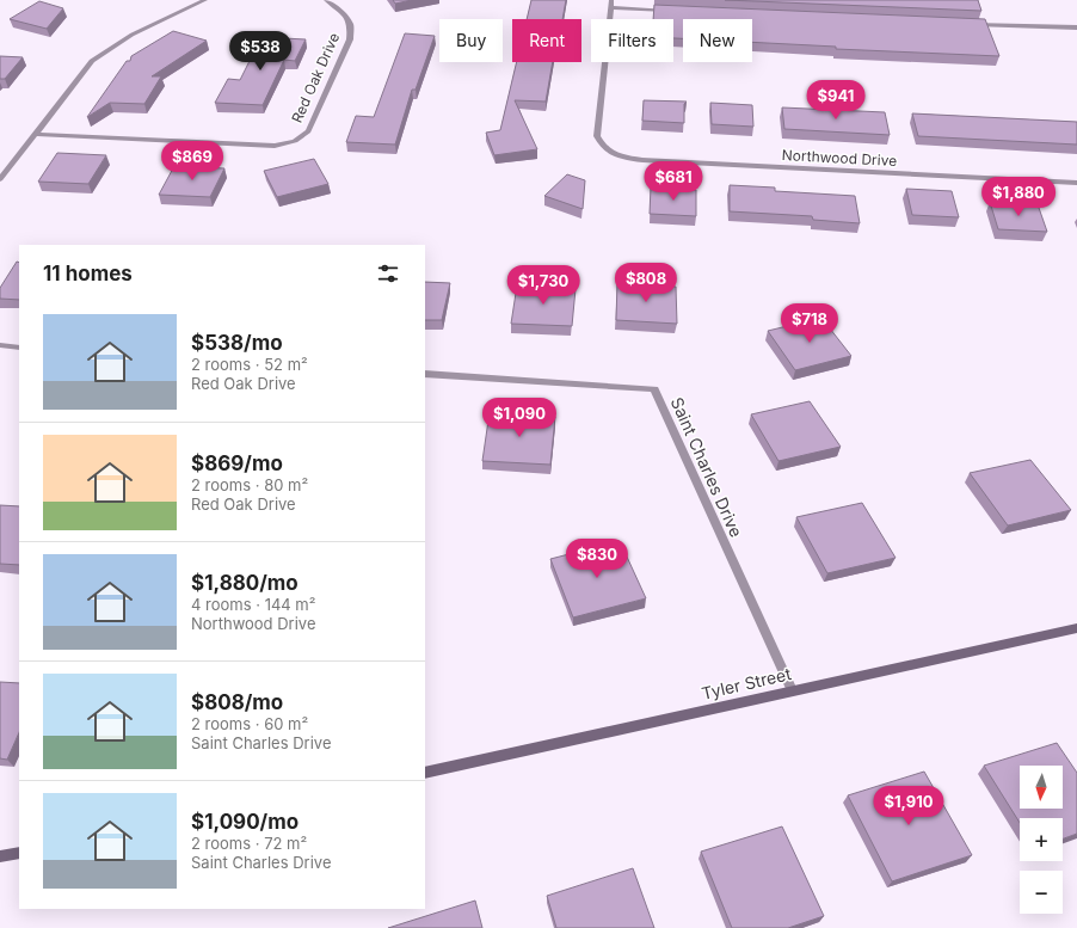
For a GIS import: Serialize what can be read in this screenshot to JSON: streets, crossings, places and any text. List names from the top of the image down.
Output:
{
  "streets": {
    "street": [
      "Red Oak Drive",
      "Northwood Drive",
      "Saint Charles Drive",
      "Tyler Street"
    ]
  },
  "crossings": [
    ["Saint Charles Drive", "Tyler Street"]
  ],
  "north": "bottom",
  "page": {
    "chip": [
      "Buy",
      "Rent",
      "Filters",
      "New"
    ],
    "price": [
      "$538",
      "$941",
      "$869",
      "$681",
      "$1,880",
      "$808",
      "$1,730",
      "$718",
      "$1,090",
      "$830",
      "$1,910"
    ],
    "heading": "11 homes",
    "list": [
      {
        "name": "$538/mo",
        "note": "2 rooms · 52 m² · Red Oak Drive"
      },
      {
        "name": "$869/mo",
        "note": "2 rooms · 80 m² · Red Oak Drive"
      },
      {
        "name": "$1,880/mo",
        "note": "4 rooms · 144 m² · Northwood Drive"
      },
      {
        "name": "$808/mo",
        "note": "2 rooms · 60 m² · Saint Charles Drive"
      },
      {
        "name": "$1,090/mo",
        "note": "2 rooms · 72 m² · Saint Charles Drive"
      }
    ],
    "map_buttons": ["+", "−"]
  }
}
